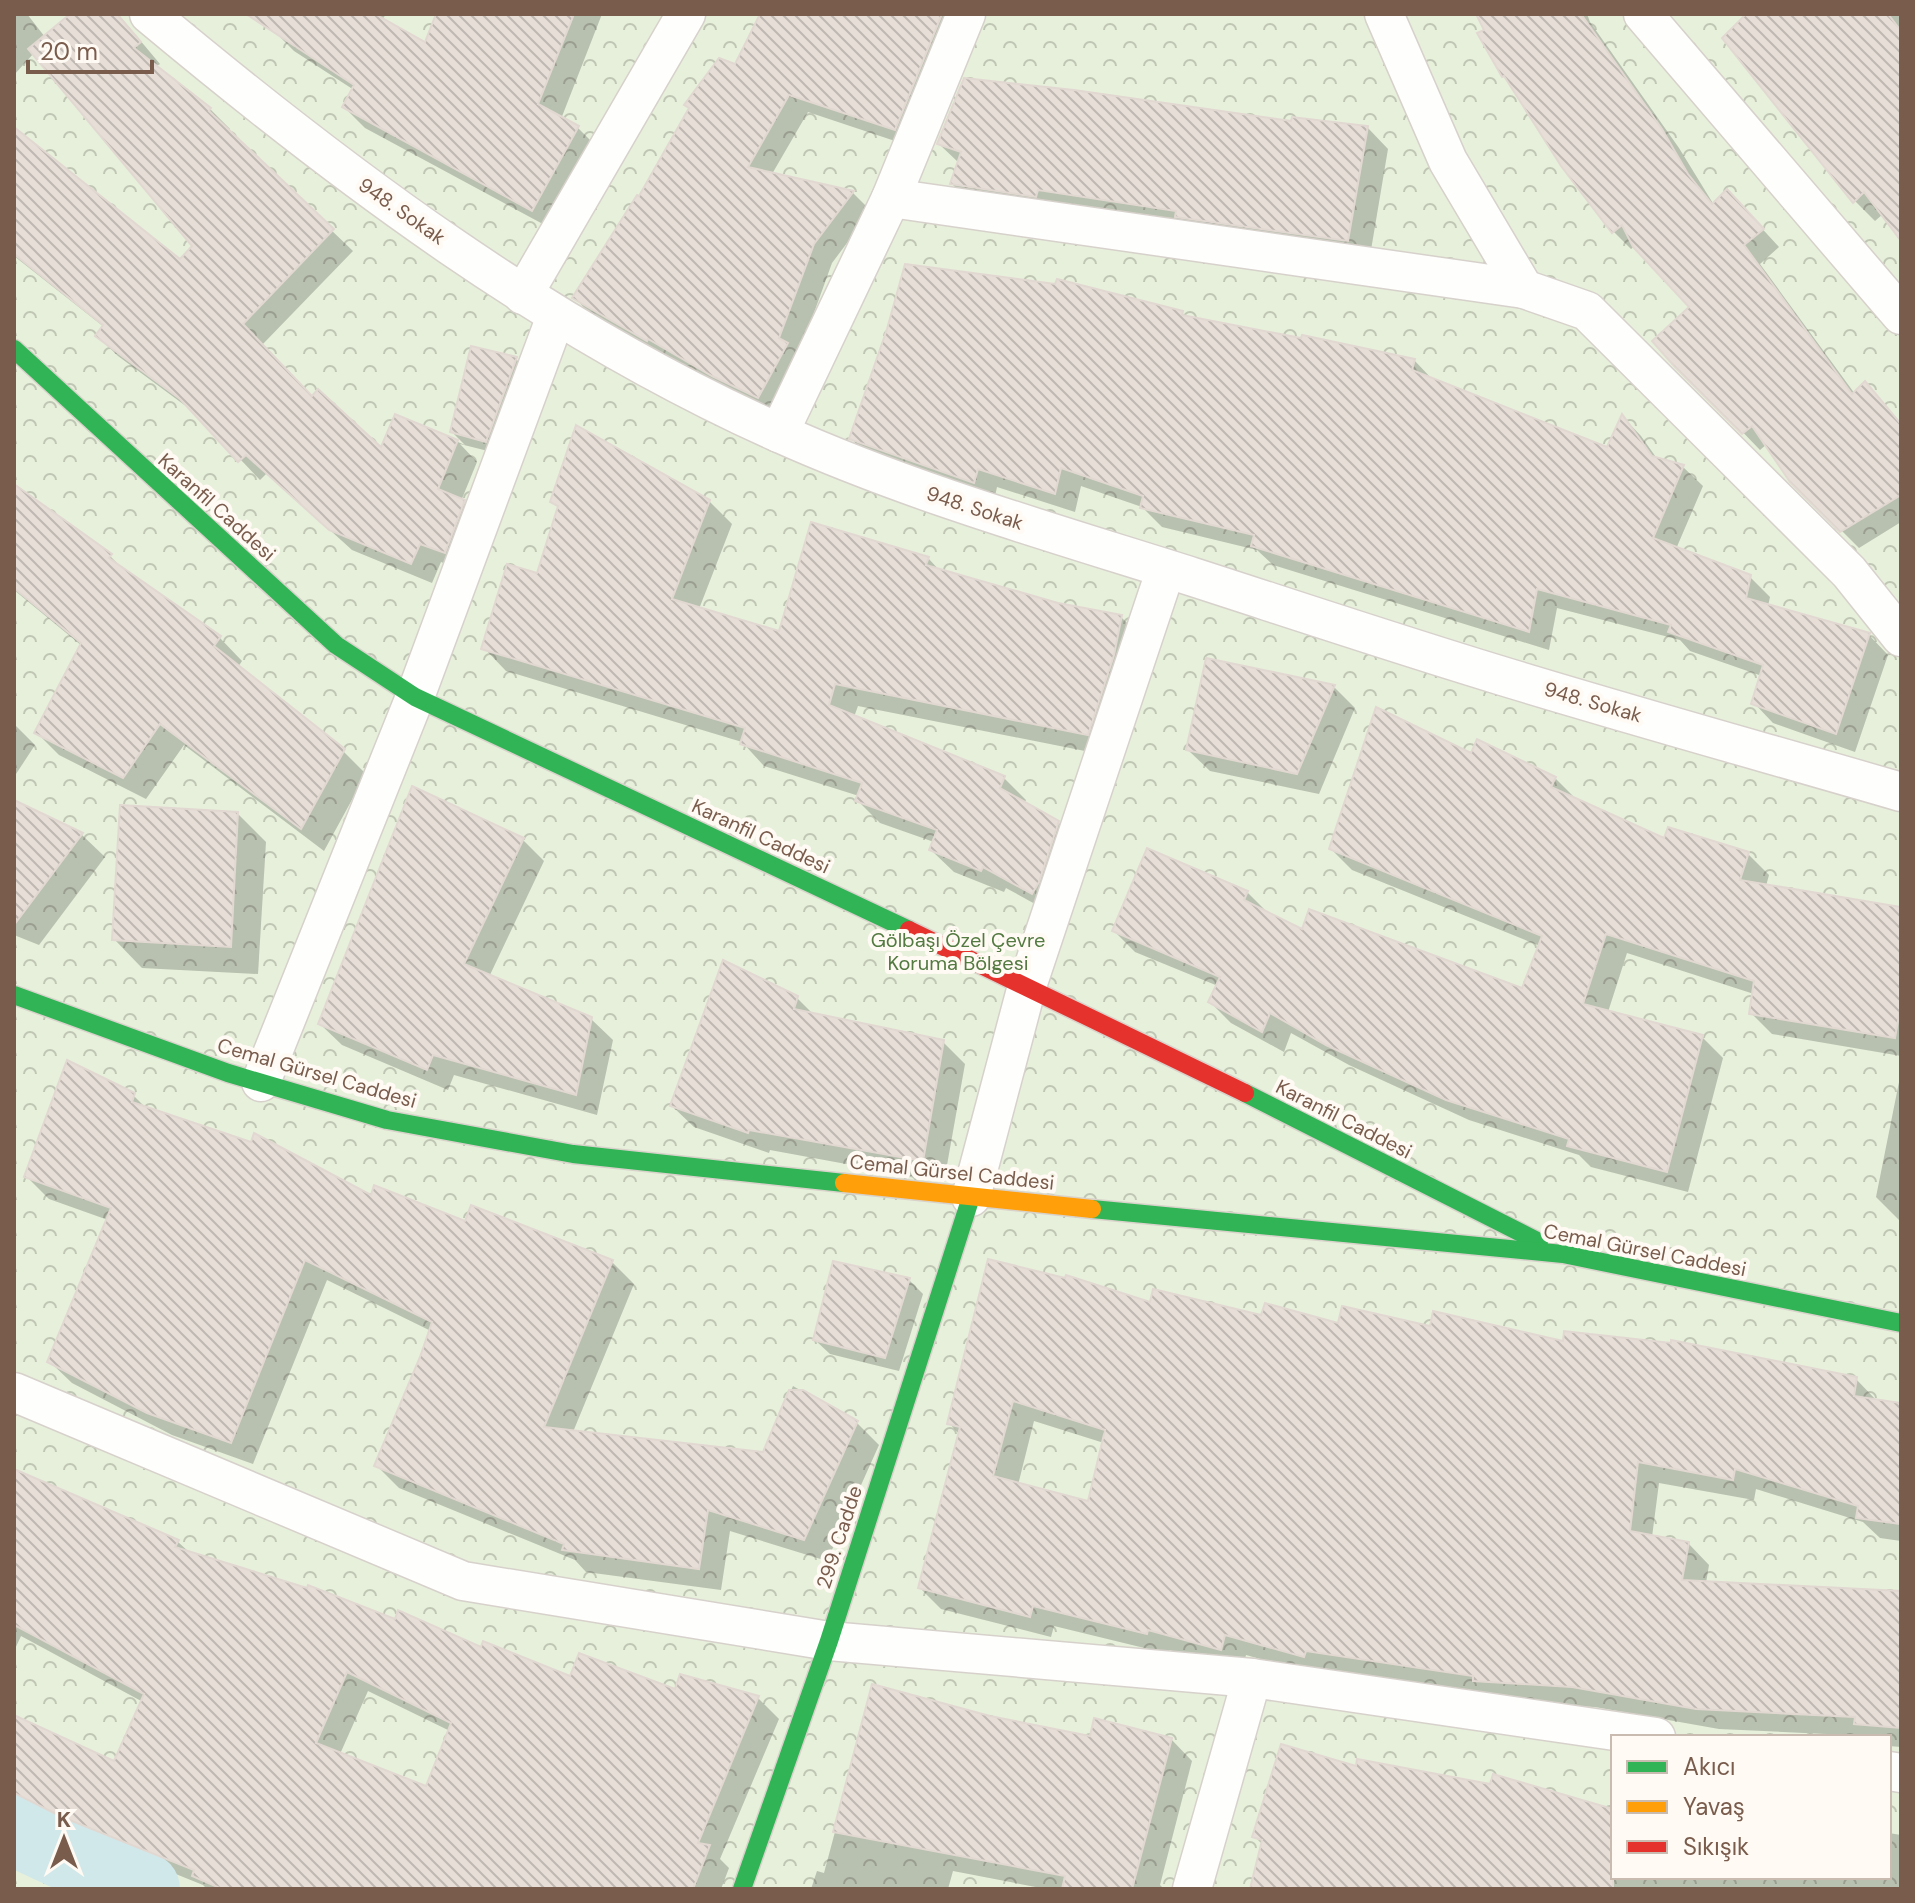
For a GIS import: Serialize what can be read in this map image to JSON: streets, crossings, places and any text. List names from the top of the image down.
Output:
{
  "streets": {
    "street": [
      "948. Sokak",
      "Karanfil Caddesi",
      "Cemal Gürsel Caddesi",
      "299. Cadde"
    ]
  },
  "crossings": [
    ["Karanfil Caddesi", "Cemal Gürsel Caddesi"],
    ["Cemal Gürsel Caddesi", "299. Cadde"]
  ],
  "parks": ["Gölbaşı Özel Çevre Koruma Bölgesi"],
  "legend": ["Akıcı", "Yavaş", "Sıkışık"],
  "scale_bar": "20 m",
  "north": "top"
}
